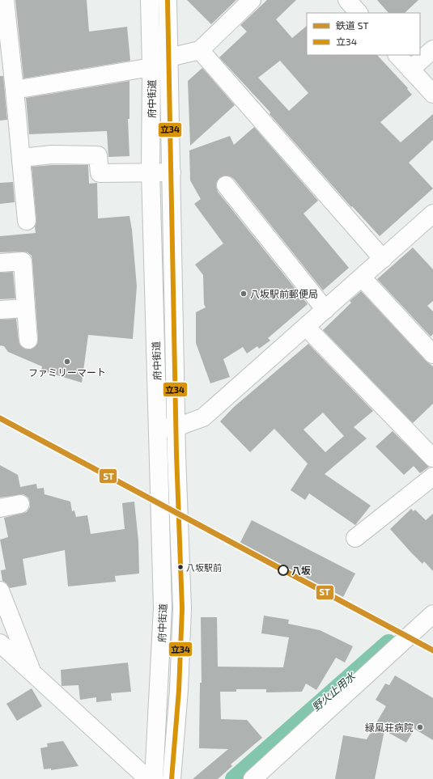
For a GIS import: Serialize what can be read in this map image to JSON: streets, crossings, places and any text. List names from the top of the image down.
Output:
{
  "streets": {
    "street": ["府中街道"]
  },
  "water": ["野火止用水"],
  "places": [
    "八坂駅前郵便局",
    "ファミリーマート",
    "八坂駅前",
    "八坂",
    "緑風荘病院"
  ],
  "lines": ["transit line 立34", "rail line ST"],
  "legend": ["鉄道 ST", "立34"]
}
